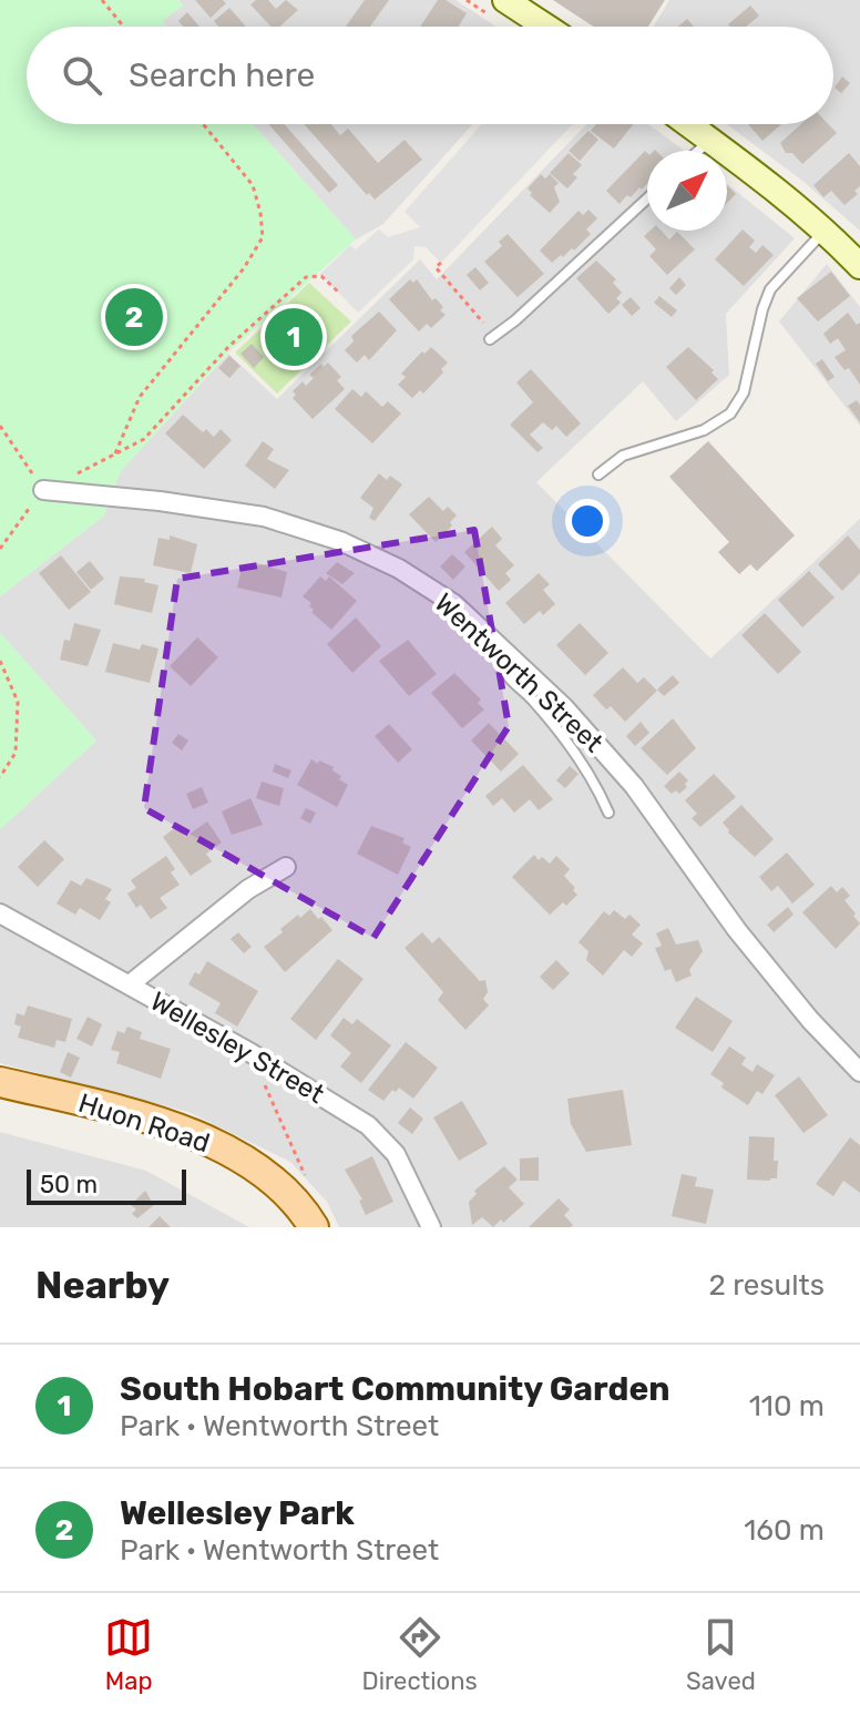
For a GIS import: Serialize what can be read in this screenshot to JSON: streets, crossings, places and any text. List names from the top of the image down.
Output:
{
  "streets": {
    "main road": ["Huon Road"],
    "street": ["Wentworth Street", "Wellesley Street"]
  },
  "scale_bar": "50 m",
  "north": "top right",
  "page": {
    "search": "Search here",
    "pins": ["2", "1"],
    "scale": "50 m",
    "heading": ["Nearby", "2 results"],
    "list": [
      {
        "mark": "1",
        "name": "South Hobart Community Garden",
        "note": "Park · Wentworth Street",
        "value": "110 m"
      },
      {
        "mark": "2",
        "name": "Wellesley Park",
        "note": "Park · Wentworth Street",
        "value": "160 m"
      }
    ],
    "nav": ["Map", "Directions", "Saved"]
  }
}
